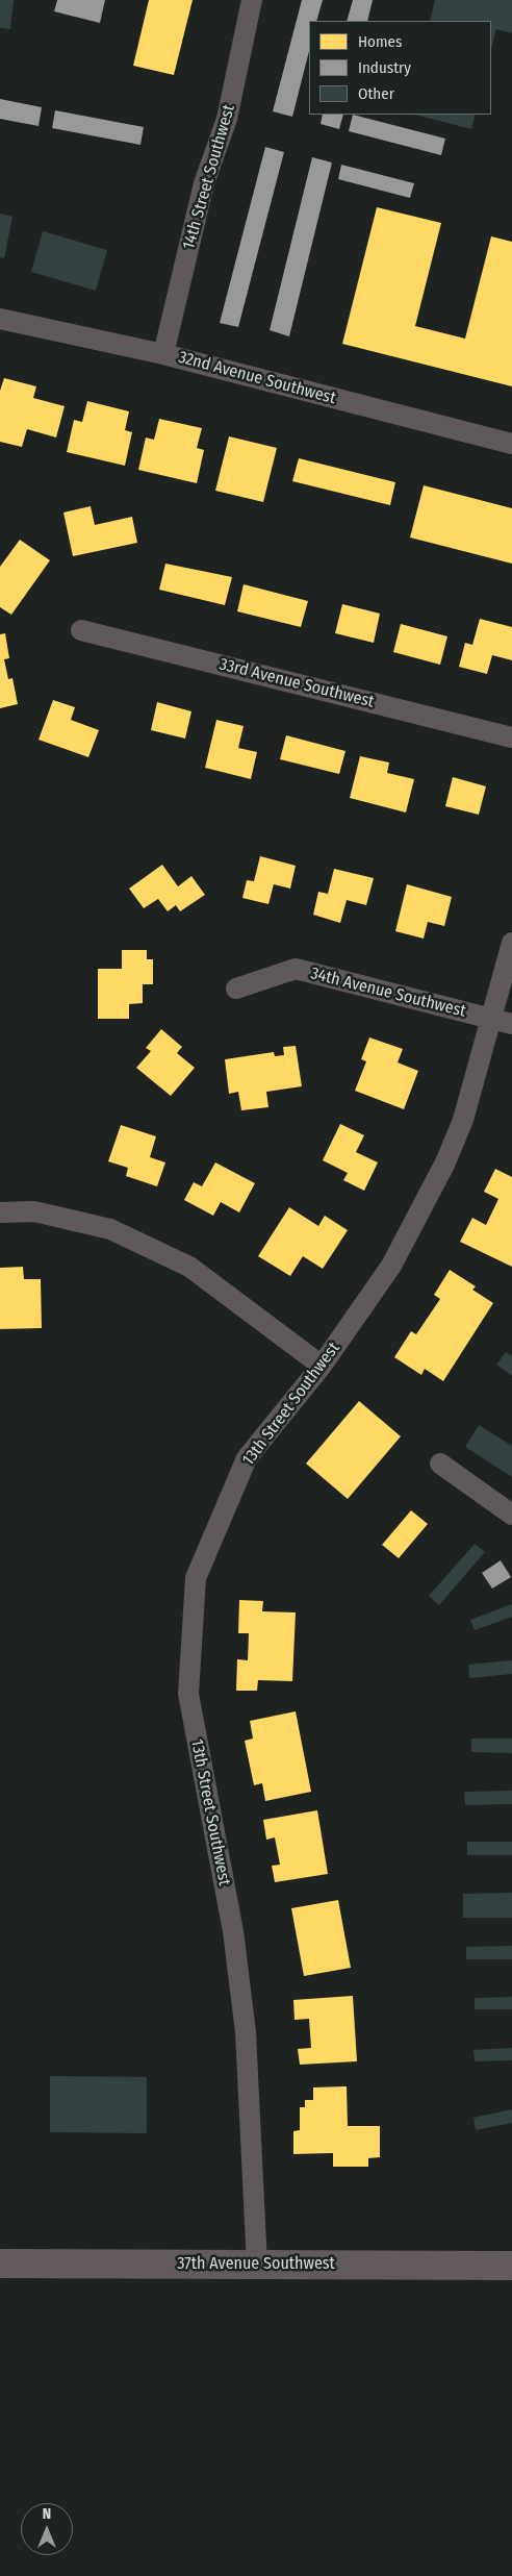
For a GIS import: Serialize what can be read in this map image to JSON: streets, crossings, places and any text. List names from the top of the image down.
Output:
{
  "streets": {
    "main road": ["37th Avenue Southwest"],
    "street": [
      "14th Street Southwest",
      "32nd Avenue Southwest",
      "33rd Avenue Southwest",
      "34th Avenue Southwest",
      "13th Street Southwest"
    ]
  },
  "crossings": [
    ["14th Street Southwest", "32nd Avenue Southwest"],
    ["34th Avenue Southwest", "13th Street Southwest"],
    ["13th Street Southwest", "37th Avenue Southwest"]
  ],
  "legend": ["Homes", "Industry", "Other"],
  "north": "top"
}
